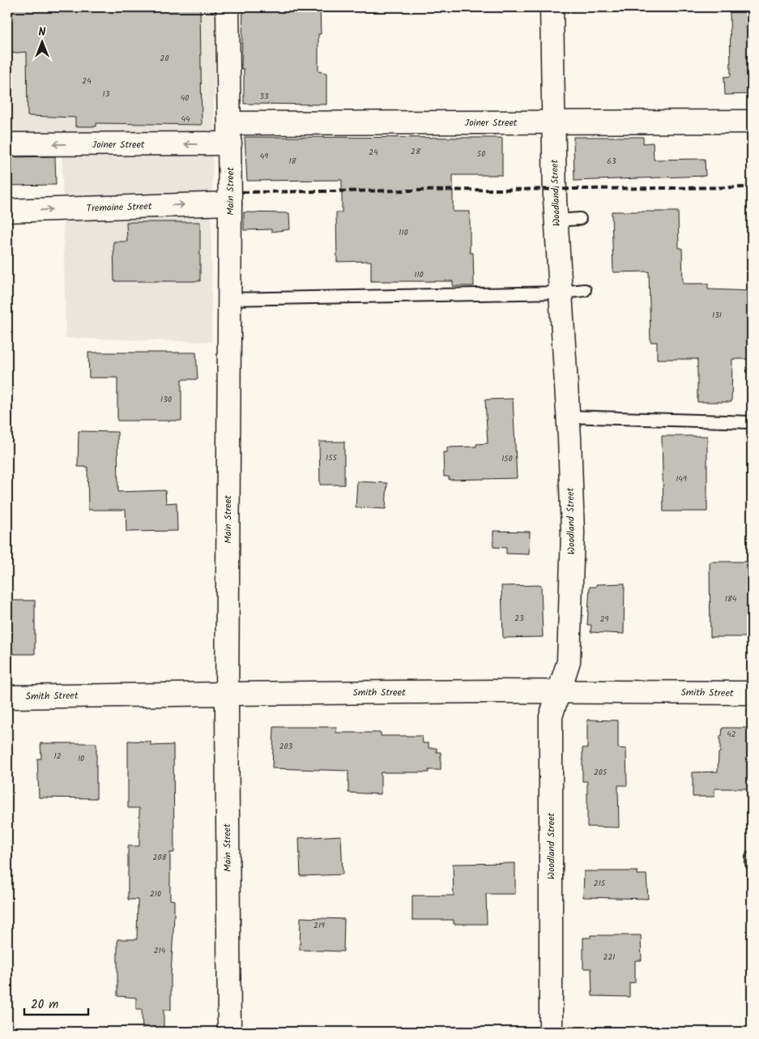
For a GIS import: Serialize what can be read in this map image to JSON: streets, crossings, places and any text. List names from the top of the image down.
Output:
{
  "streets": {
    "street": [
      "Joiner Street",
      "Main Street",
      "Woodland Street",
      "Tremaine Street",
      "Smith Street"
    ]
  },
  "crossings": [
    ["Joiner Street", "Main Street"],
    ["Joiner Street", "Woodland Street"],
    ["Main Street", "Tremaine Street"],
    ["Main Street", "Smith Street"],
    ["Woodland Street", "Smith Street"]
  ],
  "one_way": ["Tremaine Street"],
  "house_numbers": [
    "20",
    "24",
    "13",
    "33",
    "40",
    "44",
    "28",
    "24",
    "50",
    "49",
    "18",
    "63",
    "110",
    "110",
    "131",
    "130",
    "155",
    "150",
    "149",
    "184",
    "23",
    "29",
    "42",
    "203",
    "12",
    "10",
    "205",
    "208",
    "215",
    "210",
    "219",
    "214",
    "221"
  ],
  "scale_bar": "20 m",
  "north": "top"
}
